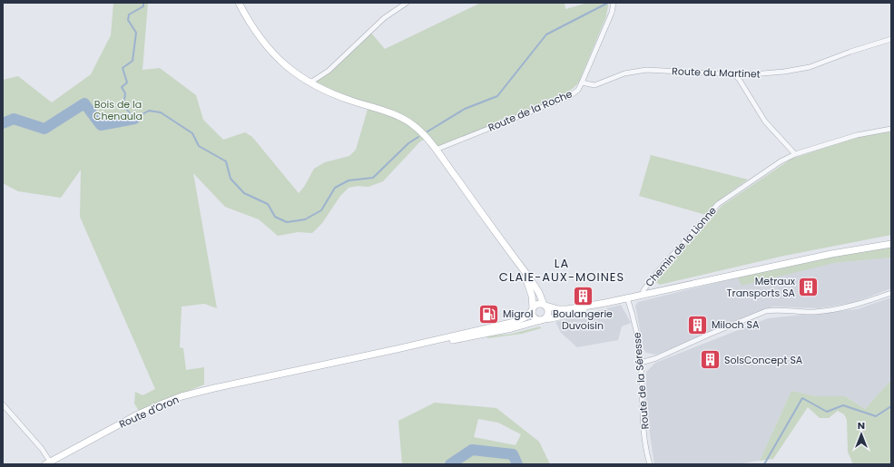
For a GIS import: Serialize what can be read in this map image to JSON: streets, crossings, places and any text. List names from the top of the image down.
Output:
{
  "streets": {
    "main road": ["Route d'Oron"],
    "street": [
      "Route du Martinet",
      "Route de la Roche",
      "Chemin de la Lionne",
      "Route de la Séresse"
    ]
  },
  "crossings": [
    ["Route du Martinet", "Route de la Roche"]
  ],
  "districts": ["LA CLAIE-AUX-MOINES"],
  "parks": ["Bois de la Chenaula"],
  "places": {
    "building": [
      "Metraux Transports SA",
      "Boulangerie Duvoisin",
      "Miloch SA",
      "SolsConcept SA"
    ],
    "fuel station": ["Migrol"]
  },
  "north": "top"
}
